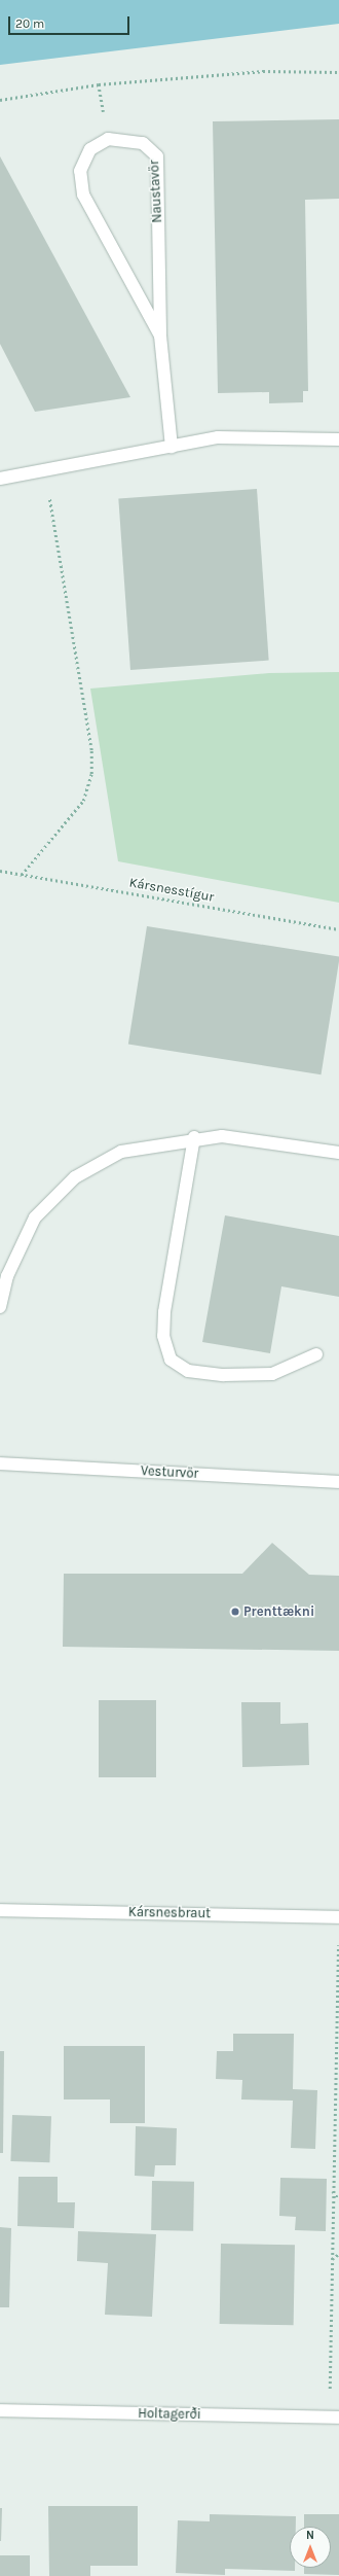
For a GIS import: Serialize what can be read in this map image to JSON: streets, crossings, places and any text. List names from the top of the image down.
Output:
{
  "streets": {
    "street": [
      "Naustavör",
      "Vesturvör",
      "Kársnesbraut",
      "Holtagerði"
    ],
    "path": ["Kársnesstígur"]
  },
  "places": ["Prenttækni"],
  "scale_bar": "20 m",
  "north": "top"
}
